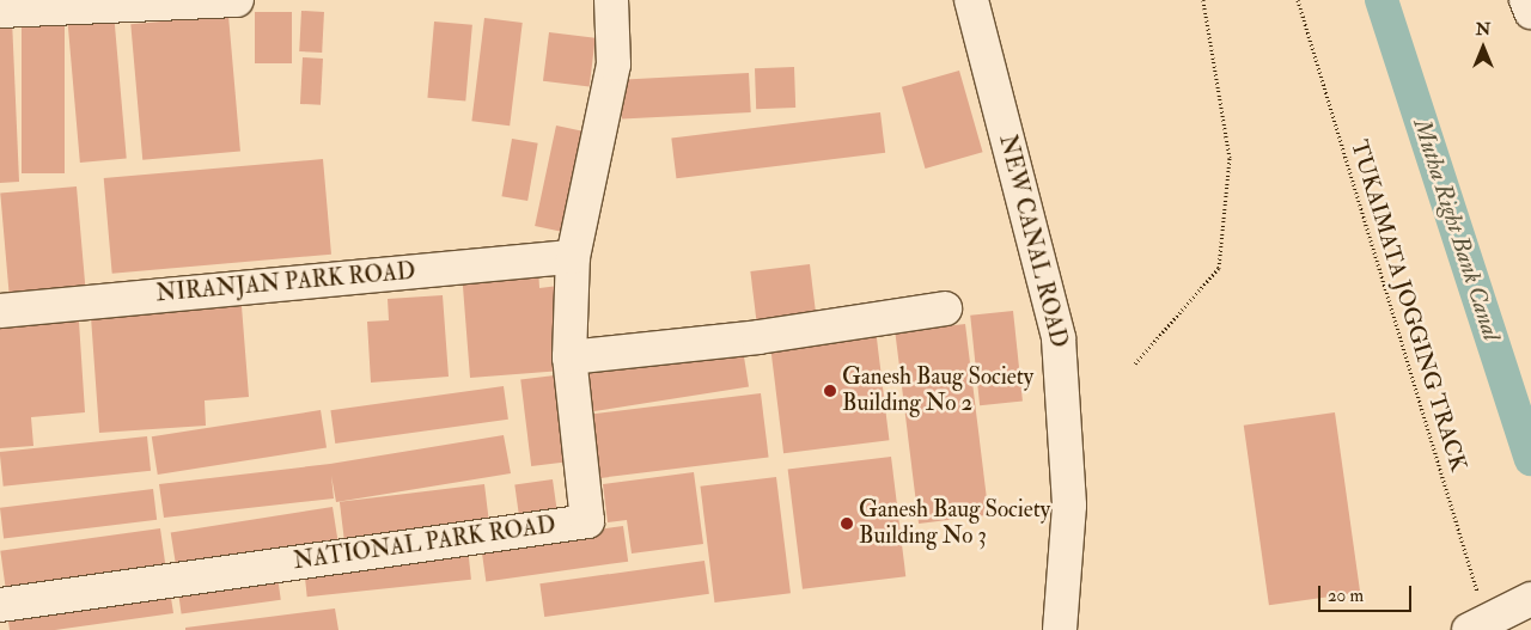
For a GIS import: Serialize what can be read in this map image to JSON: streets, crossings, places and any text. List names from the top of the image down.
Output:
{
  "streets": {
    "street": ["NEW CANAL ROAD", "NIRANJAN PARK ROAD", "NATIONAL PARK ROAD"],
    "path": ["TUKAIMATA JOGGING TRACK"]
  },
  "crossings": [
    ["NIRANJAN PARK ROAD", "NATIONAL PARK ROAD"]
  ],
  "water": ["Mutha Right Bank Canal"],
  "places": ["Ganesh Baug Society Building No 2", "Ganesh Baug Society Building No 3"],
  "scale_bar": "20 m",
  "north": "top"
}
